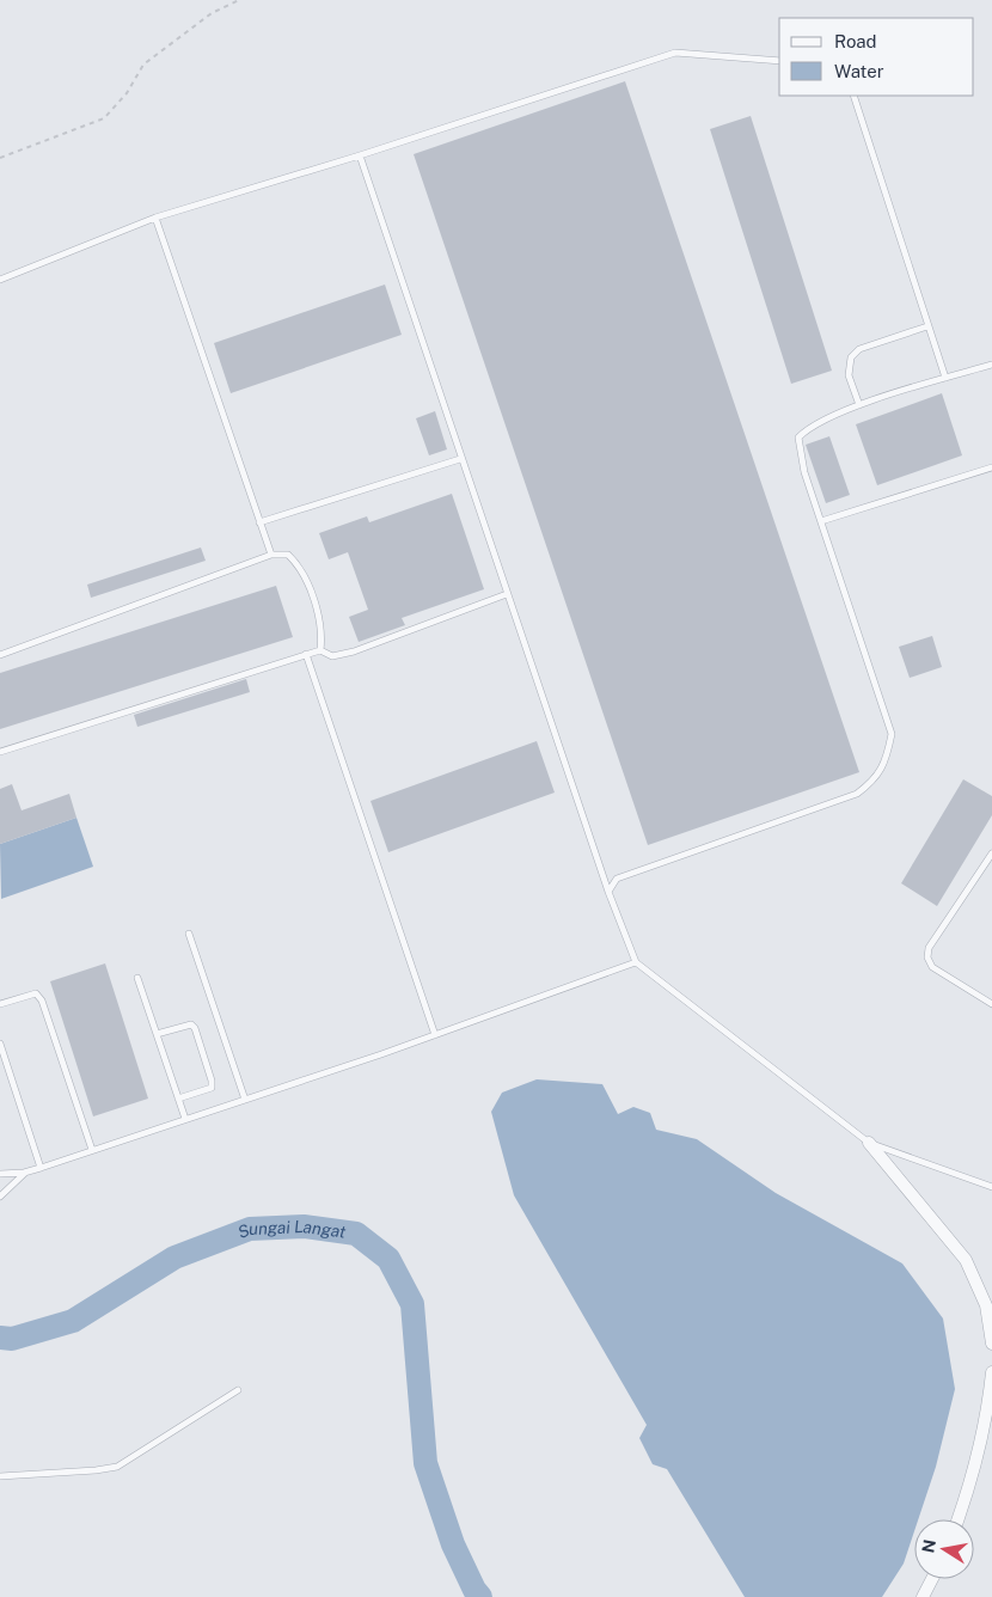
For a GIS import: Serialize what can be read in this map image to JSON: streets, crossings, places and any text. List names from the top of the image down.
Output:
{
  "water": ["Sungai Langat"],
  "legend": ["Road", "Water"],
  "north": "left"
}
